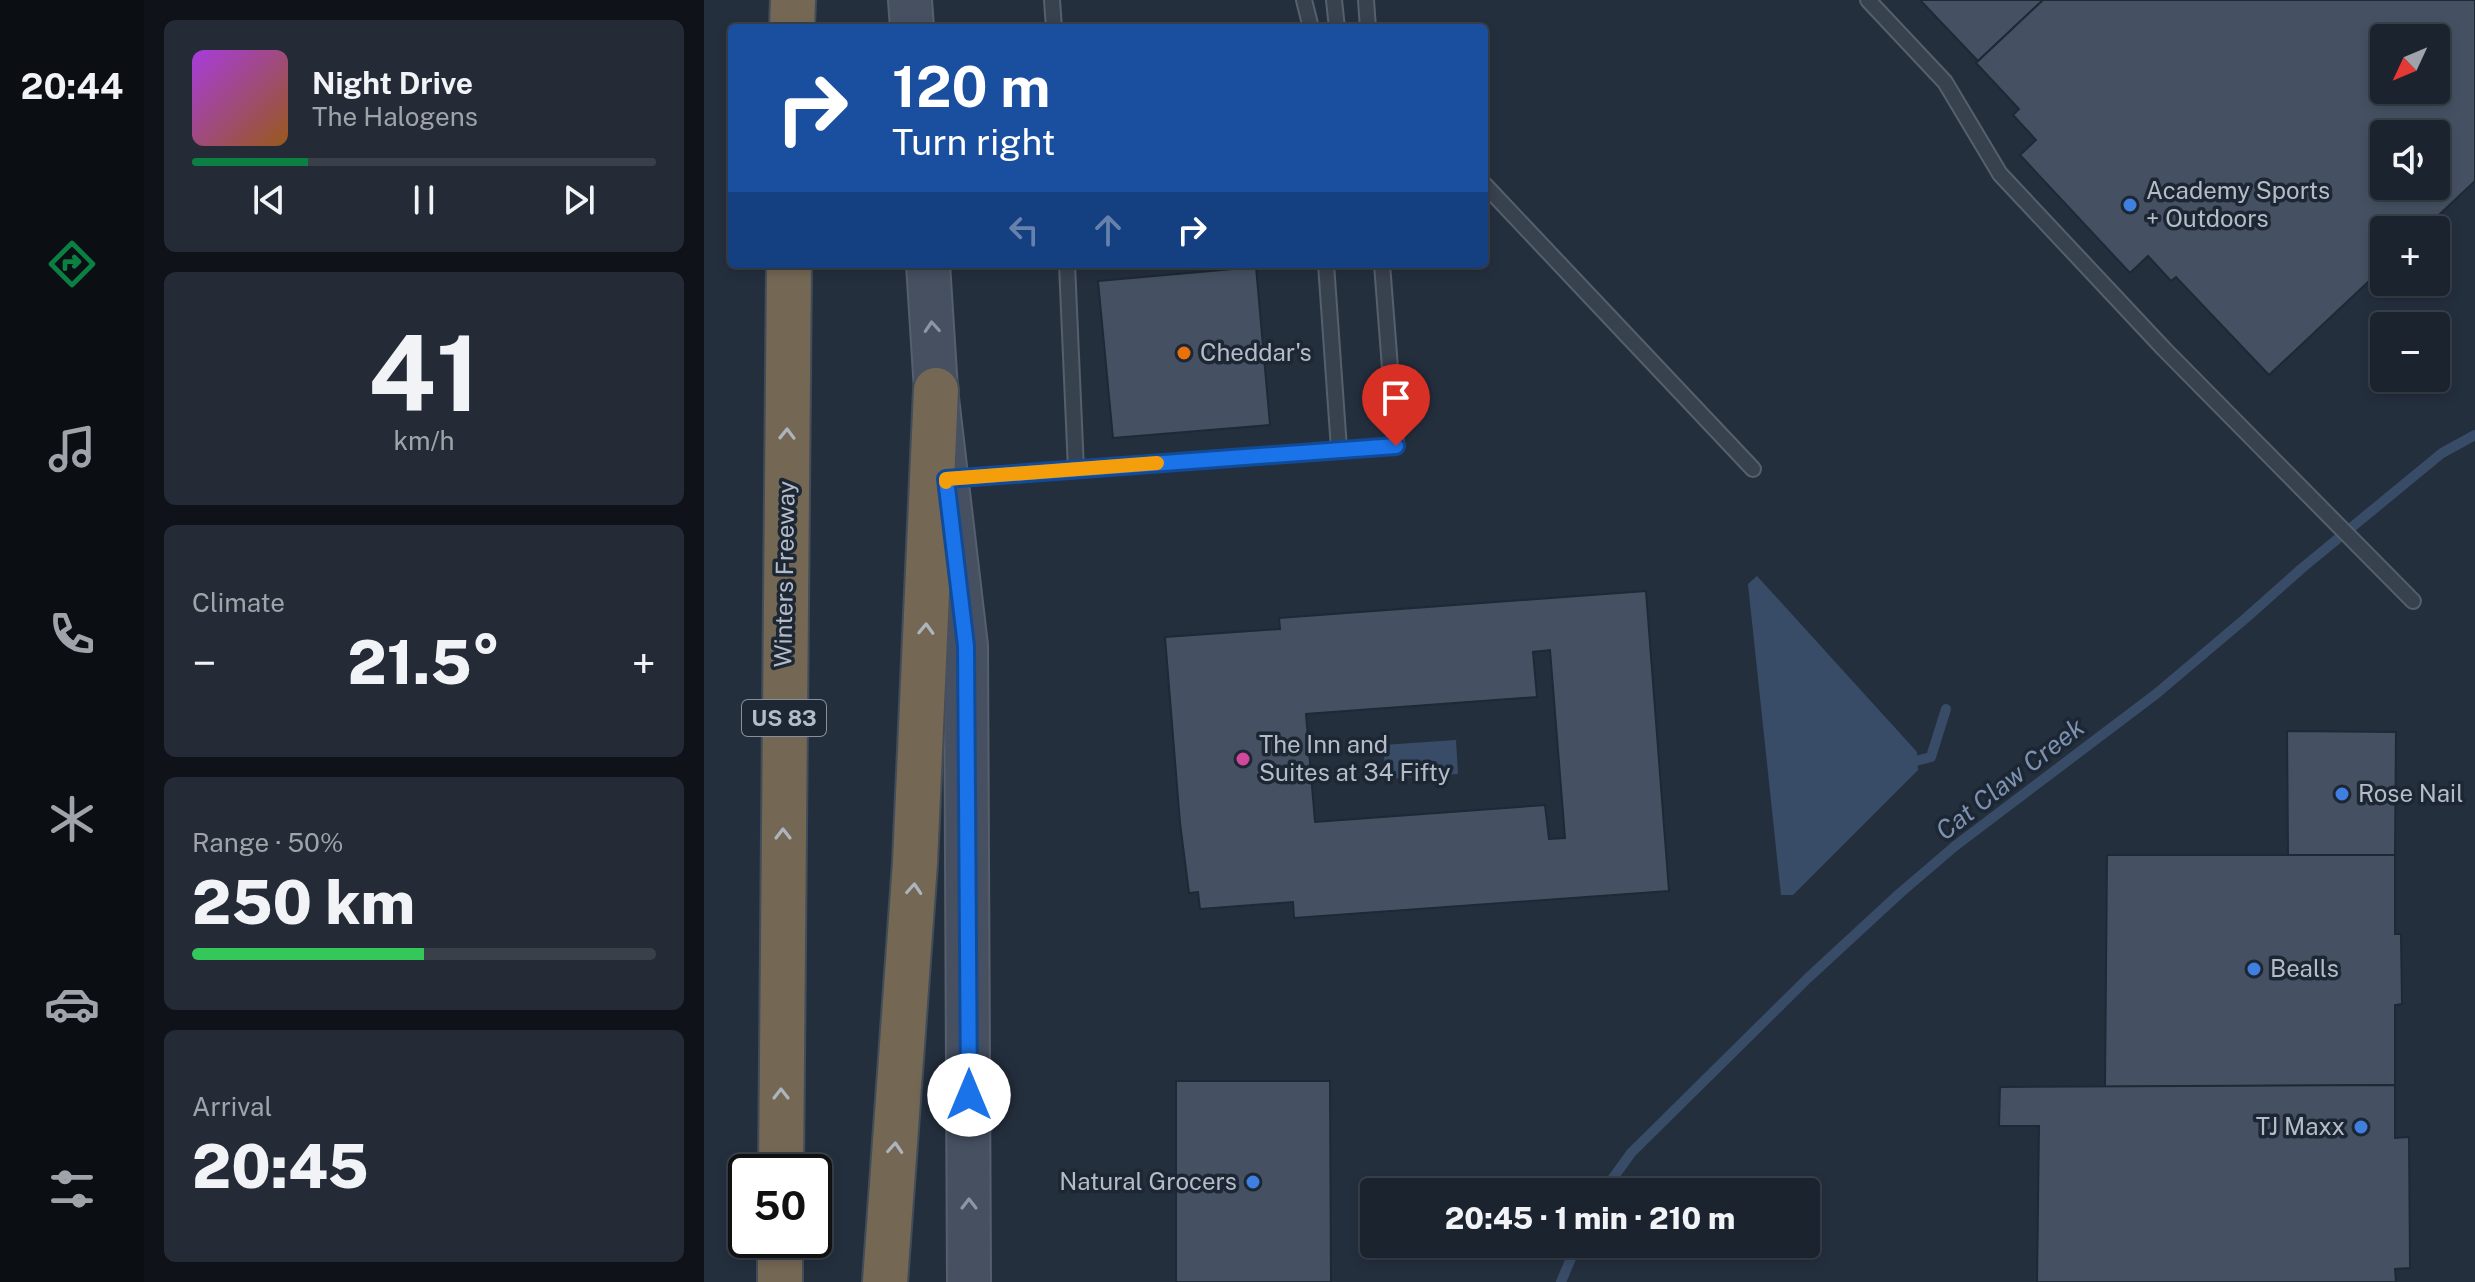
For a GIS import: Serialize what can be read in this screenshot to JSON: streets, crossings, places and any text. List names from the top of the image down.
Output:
{
  "streets": {
    "highway": ["Winters Freeway", "US 83"]
  },
  "water": ["Cat Claw Creek"],
  "places": [
    "Academy Sports + Outdoors",
    "Cheddar's",
    "The Inn and Suites at 34 Fifty",
    "Rose Nail",
    "Bealls",
    "TJ Maxx",
    "Natural Grocers"
  ],
  "north": "bottom left",
  "page": {
    "tabs": "20:44",
    "map_buttons": ["+", "−"],
    "turn": ["120 m", "Turn right"],
    "song": ["Night Drive", "The Halogens"],
    "tile": [
      ["41", "km/h"],
      "Climate",
      ["Range · 50%", "250 km"],
      ["Arrival", "20:45"]
    ],
    "heat": ["−", "21.5°", "+"],
    "limit": "50",
    "trip": "20:45 · 1 min · 210 m"
  }
}
